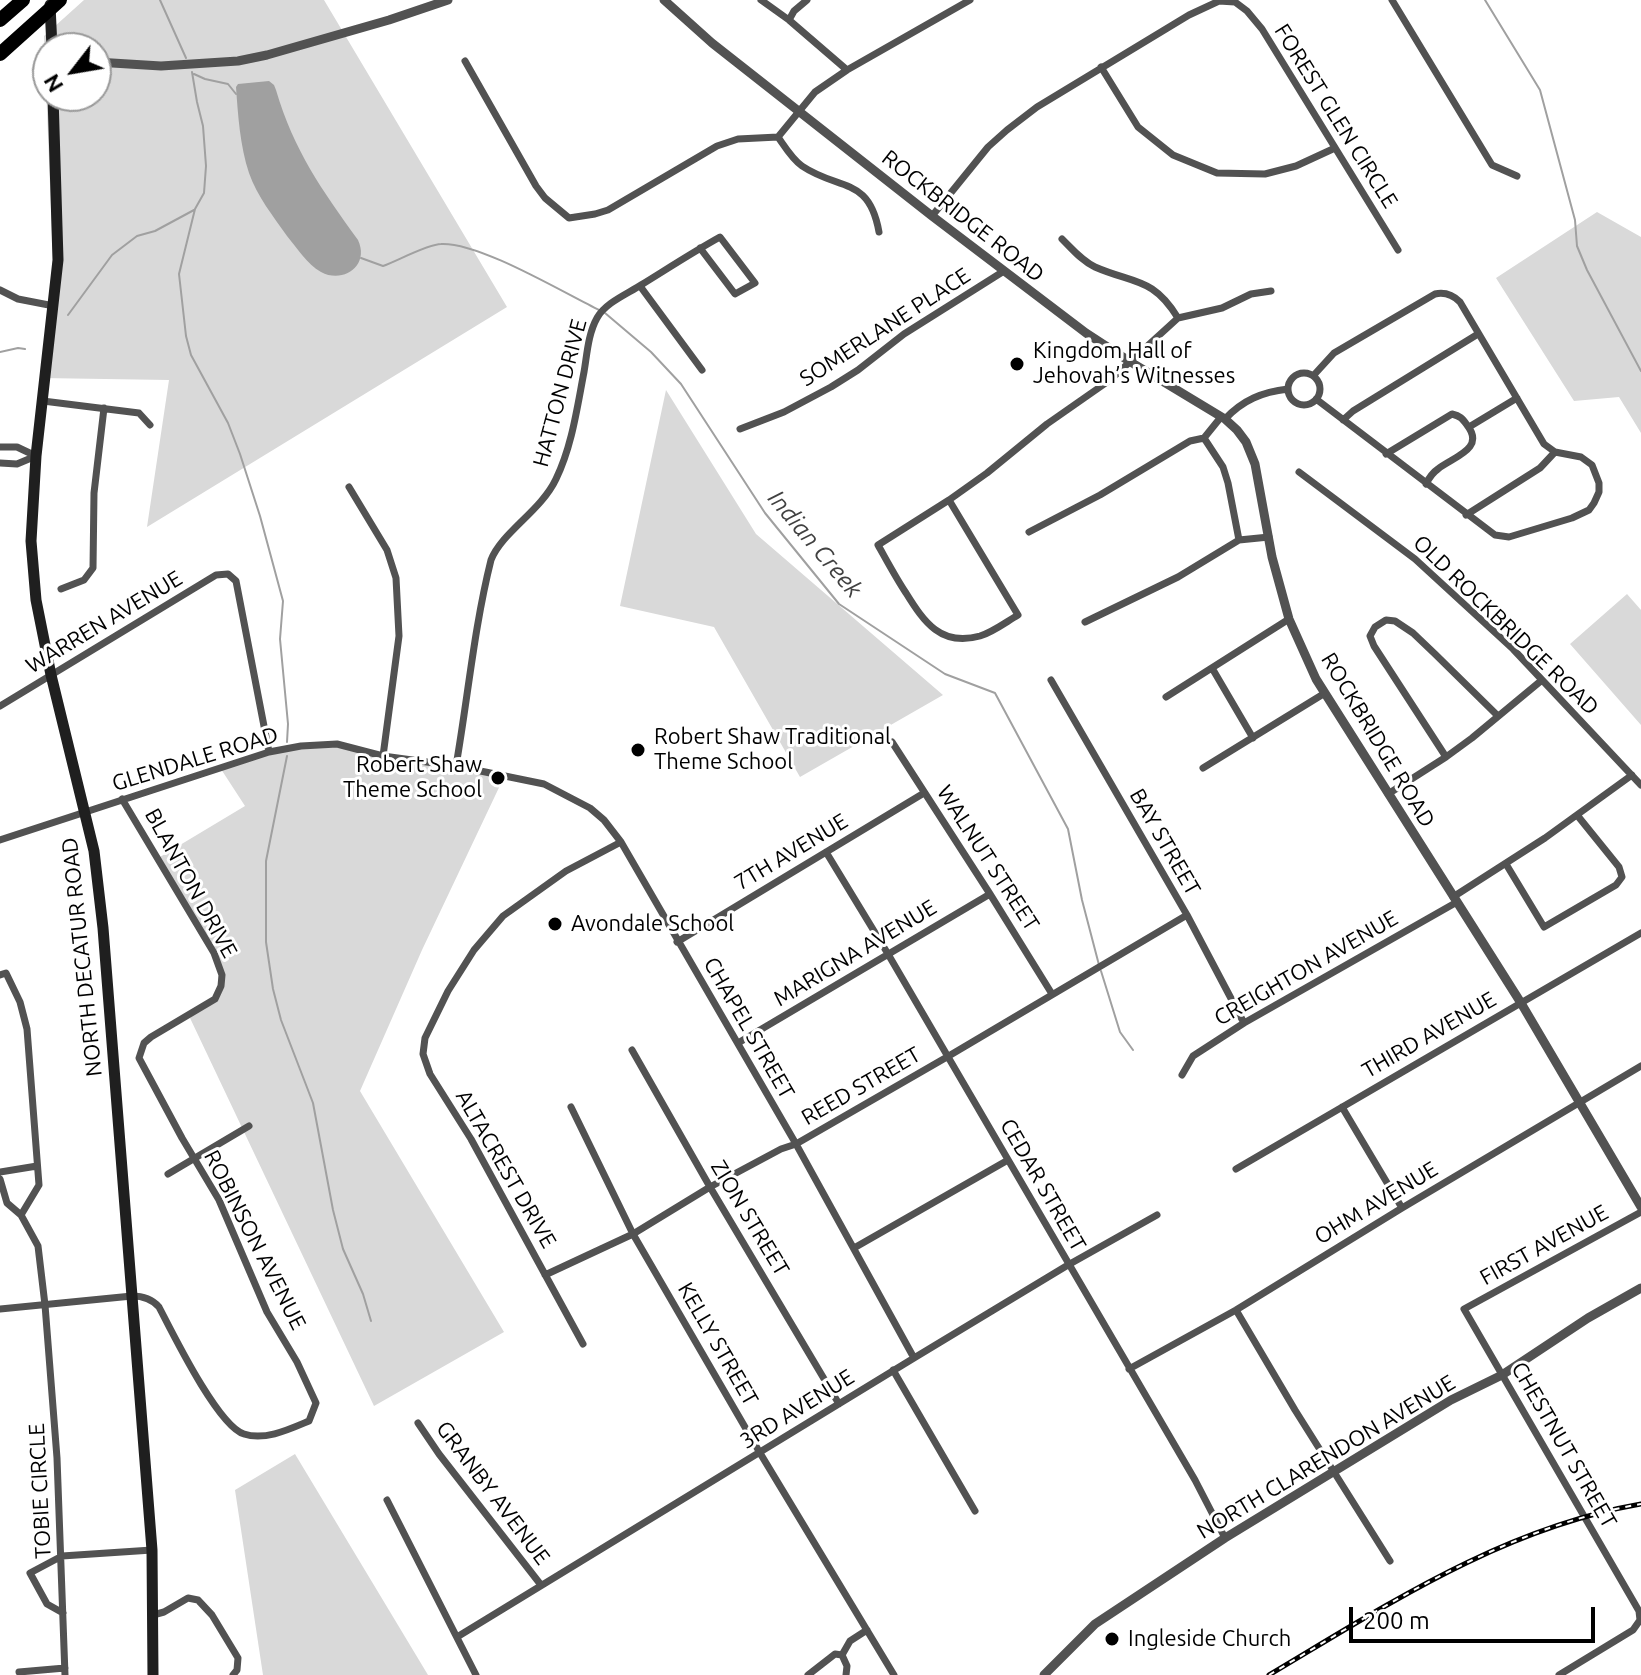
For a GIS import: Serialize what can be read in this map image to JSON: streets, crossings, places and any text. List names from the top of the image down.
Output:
{
  "streets": {
    "main road": ["NORTH DECATUR ROAD"],
    "street": [
      "FOREST GLEN CIRCLE",
      "ROCKBRIDGE ROAD",
      "SOMERLANE PLACE",
      "HATTON DRIVE",
      "WARREN AVENUE",
      "OLD ROCKBRIDGE ROAD",
      "GLENDALE ROAD",
      "BAY STREET",
      "7TH AVENUE",
      "WALNUT STREET",
      "BLANTON DRIVE",
      "MARIGNA AVENUE",
      "CREIGHTON AVENUE",
      "CHAPEL STREET",
      "THIRD AVENUE",
      "REED STREET",
      "ALTACREST DRIVE",
      "CEDAR STREET",
      "OHM AVENUE",
      "ZION STREET",
      "ROBINSON AVENUE",
      "FIRST AVENUE",
      "KELLY STREET",
      "3RD AVENUE",
      "CHESTNUT STREET",
      "NORTH CLARENDON AVENUE",
      "TOBIE CIRCLE",
      "GRANBY AVENUE"
    ]
  },
  "crossings": [
    ["FOREST GLEN CIRCLE", "ROCKBRIDGE ROAD"],
    ["ROCKBRIDGE ROAD", "SOMERLANE PLACE"],
    ["ROCKBRIDGE ROAD", "CREIGHTON AVENUE"],
    ["ROCKBRIDGE ROAD", "THIRD AVENUE"],
    ["ROCKBRIDGE ROAD", "OHM AVENUE"],
    ["ROCKBRIDGE ROAD", "FIRST AVENUE"],
    ["HATTON DRIVE", "GLENDALE ROAD"],
    ["WARREN AVENUE", "GLENDALE ROAD"],
    ["WARREN AVENUE", "NORTH DECATUR ROAD"],
    ["OLD ROCKBRIDGE ROAD", "CREIGHTON AVENUE"],
    ["GLENDALE ROAD", "BLANTON DRIVE"],
    ["GLENDALE ROAD", "NORTH DECATUR ROAD"],
    ["GLENDALE ROAD", "CHAPEL STREET"],
    ["GLENDALE ROAD", "ALTACREST DRIVE"],
    ["BAY STREET", "CREIGHTON AVENUE"],
    ["BAY STREET", "REED STREET"],
    ["7TH AVENUE", "WALNUT STREET"],
    ["7TH AVENUE", "CHAPEL STREET"],
    ["7TH AVENUE", "CEDAR STREET"],
    ["WALNUT STREET", "MARIGNA AVENUE"],
    ["WALNUT STREET", "REED STREET"],
    ["BLANTON DRIVE", "ROBINSON AVENUE"],
    ["MARIGNA AVENUE", "CHAPEL STREET"],
    ["MARIGNA AVENUE", "CEDAR STREET"],
    ["NORTH DECATUR ROAD", "ROBINSON AVENUE"],
    ["CHAPEL STREET", "REED STREET"],
    ["CHAPEL STREET", "ALTACREST DRIVE"],
    ["CHAPEL STREET", "3RD AVENUE"],
    ["REED STREET", "ALTACREST DRIVE"],
    ["REED STREET", "CEDAR STREET"],
    ["REED STREET", "ZION STREET"],
    ["REED STREET", "KELLY STREET"],
    ["CEDAR STREET", "OHM AVENUE"],
    ["CEDAR STREET", "3RD AVENUE"],
    ["CEDAR STREET", "NORTH CLARENDON AVENUE"],
    ["ZION STREET", "3RD AVENUE"],
    ["FIRST AVENUE", "CHESTNUT STREET"],
    ["KELLY STREET", "3RD AVENUE"],
    ["3RD AVENUE", "GRANBY AVENUE"],
    ["CHESTNUT STREET", "NORTH CLARENDON AVENUE"]
  ],
  "water": ["Indian Creek"],
  "places": [
    "Kingdom Hall of Jehovah’s Witnesses",
    "Robert Shaw Traditional Theme School",
    "Robert Shaw Theme School",
    "Avondale School",
    "Ingleside Church"
  ],
  "scale_bar": "200 m",
  "north": "bottom left"
}
